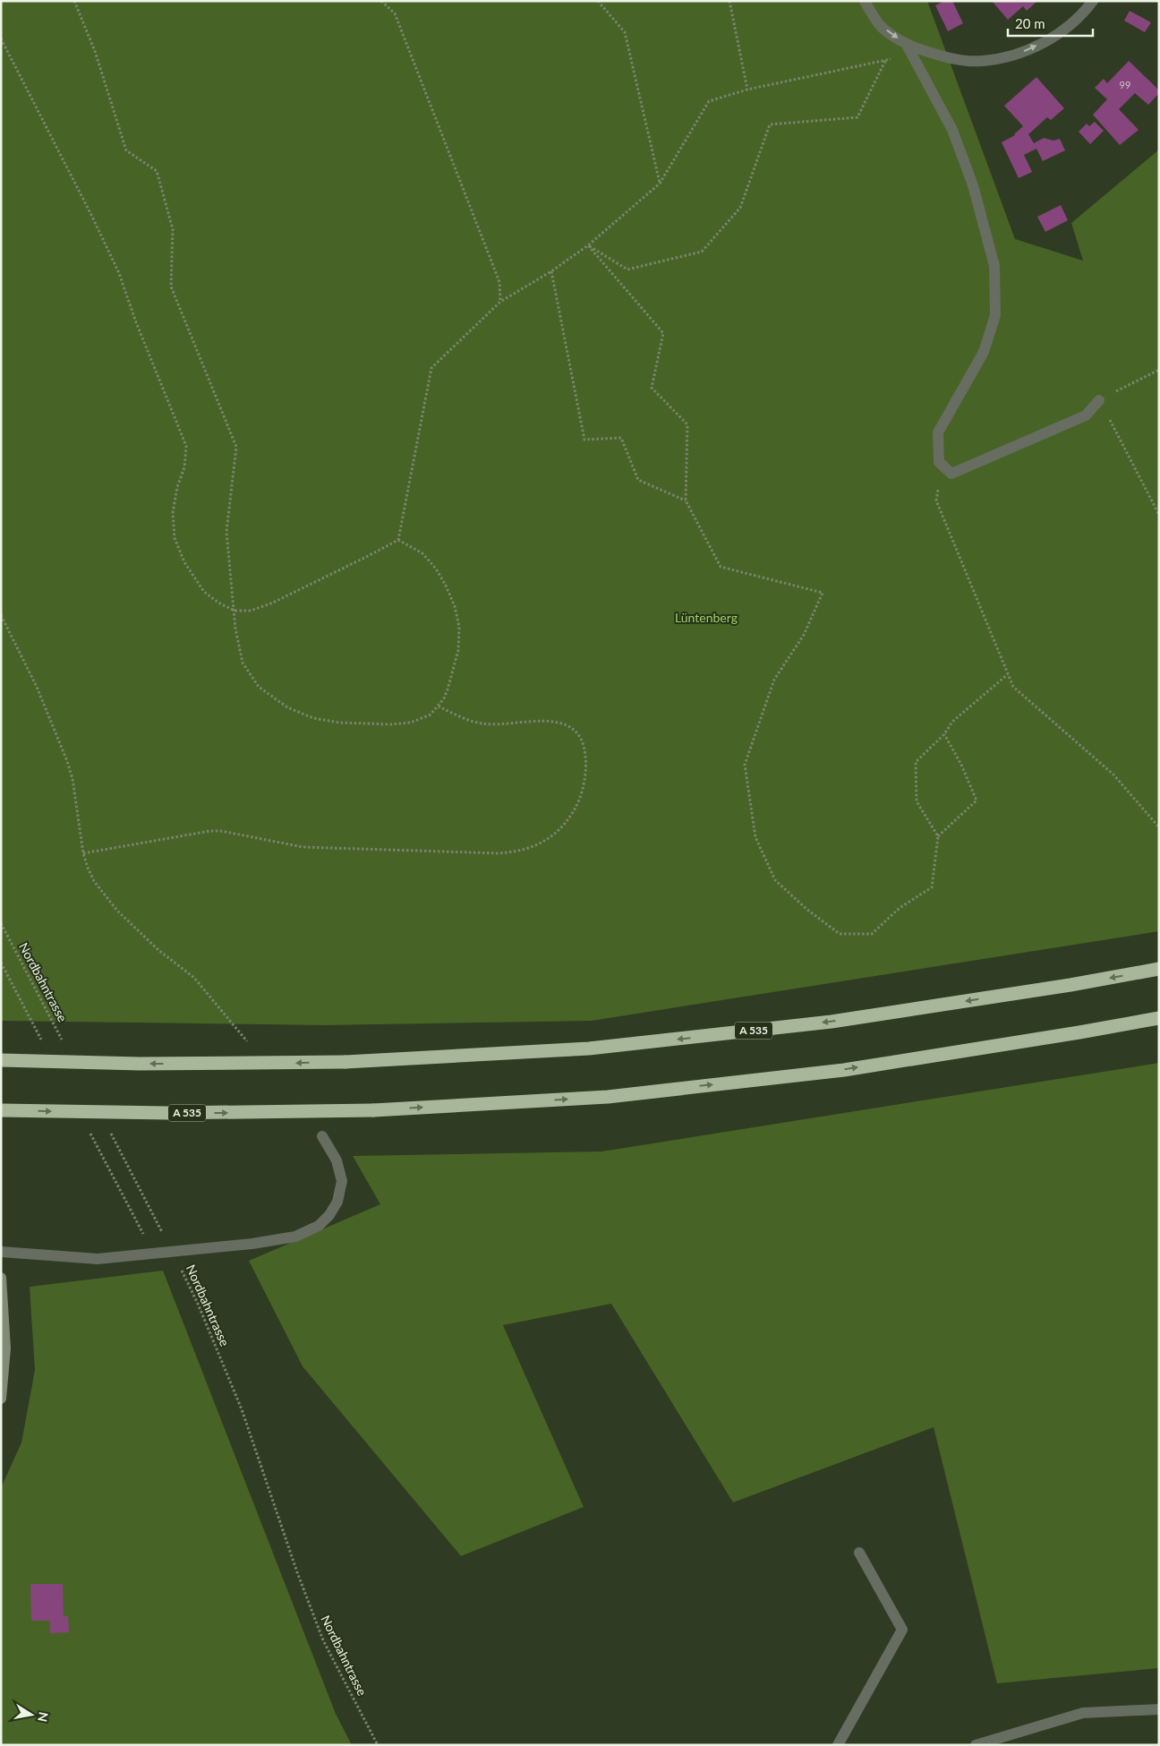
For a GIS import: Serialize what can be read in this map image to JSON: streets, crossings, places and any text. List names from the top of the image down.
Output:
{
  "streets": {
    "highway": ["A 535"],
    "path": ["Nordbahntrasse"]
  },
  "parks": ["Lüntenberg"],
  "house_numbers": ["99"],
  "scale_bar": "20 m",
  "north": "right"
}
